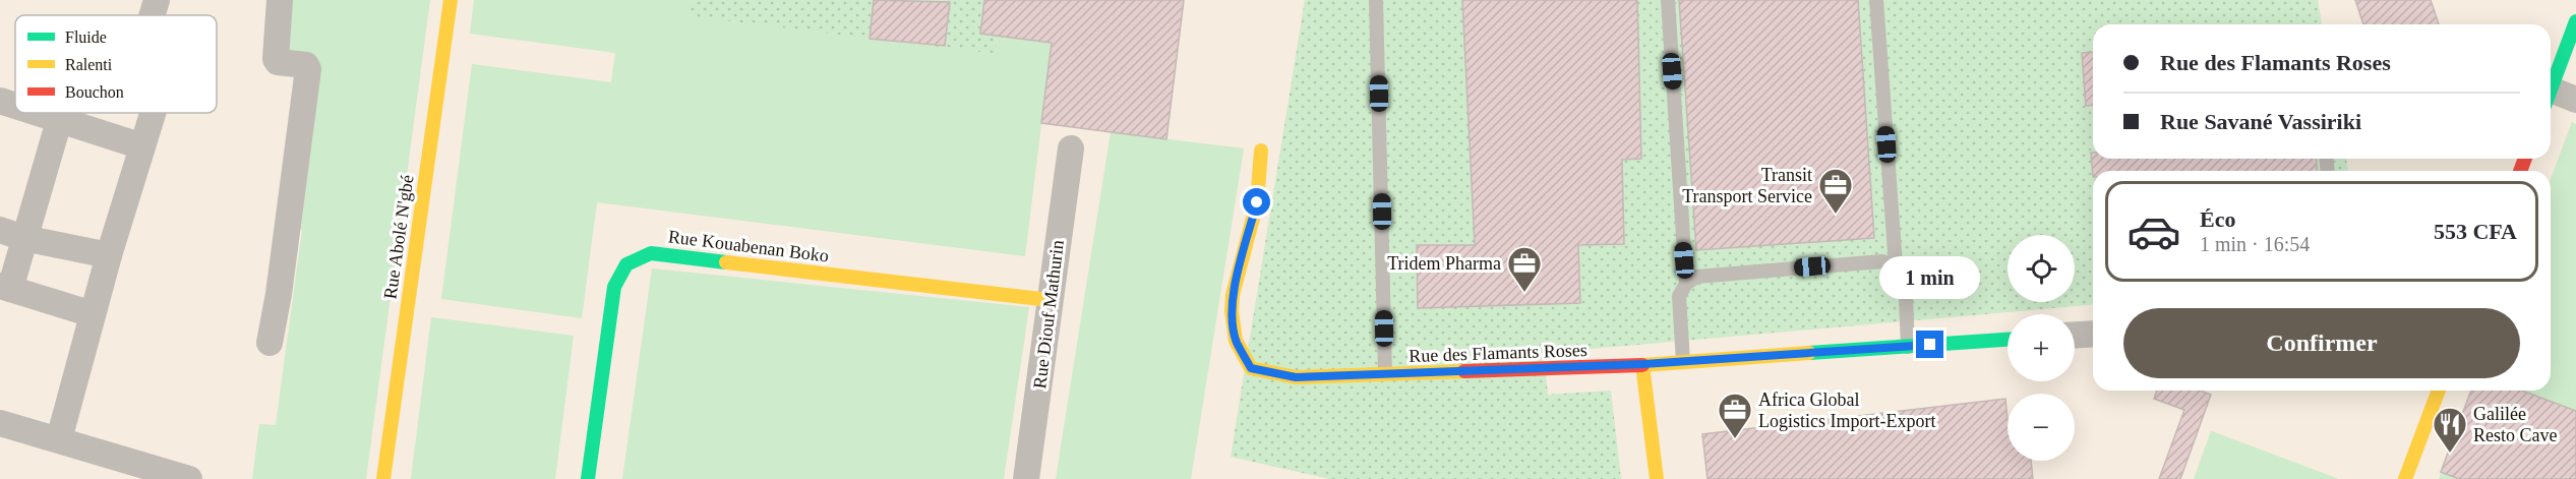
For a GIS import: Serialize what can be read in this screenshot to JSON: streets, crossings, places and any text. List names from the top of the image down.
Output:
{
  "streets": {
    "street": [
      "Rue Abolé N'gbé",
      "Rue Kouabenan Boko",
      "Rue Diouf Mathurin",
      "Rue des Flamants Roses"
    ]
  },
  "crossings": [
    ["Rue Kouabenan Boko", "Rue Diouf Mathurin"]
  ],
  "places": {
    "office": ["Transit Transport Service", "Tridem Pharma", "Africa Global Logistics Import-Export"],
    "restaurant": ["Galilée Resto Cave"]
  },
  "legend": ["Fluide", "Ralenti", "Bouchon"],
  "page": {
    "banner": ["Rue des Flamants Roses", "Rue Savané Vassiriki"],
    "list": [
      {
        "name": "Éco",
        "note": "1 min · 16:54",
        "value": "553 CFA"
      }
    ],
    "map_buttons": ["+", "−"],
    "bubble": "1 min",
    "buttons": "Confirmer"
  }
}
